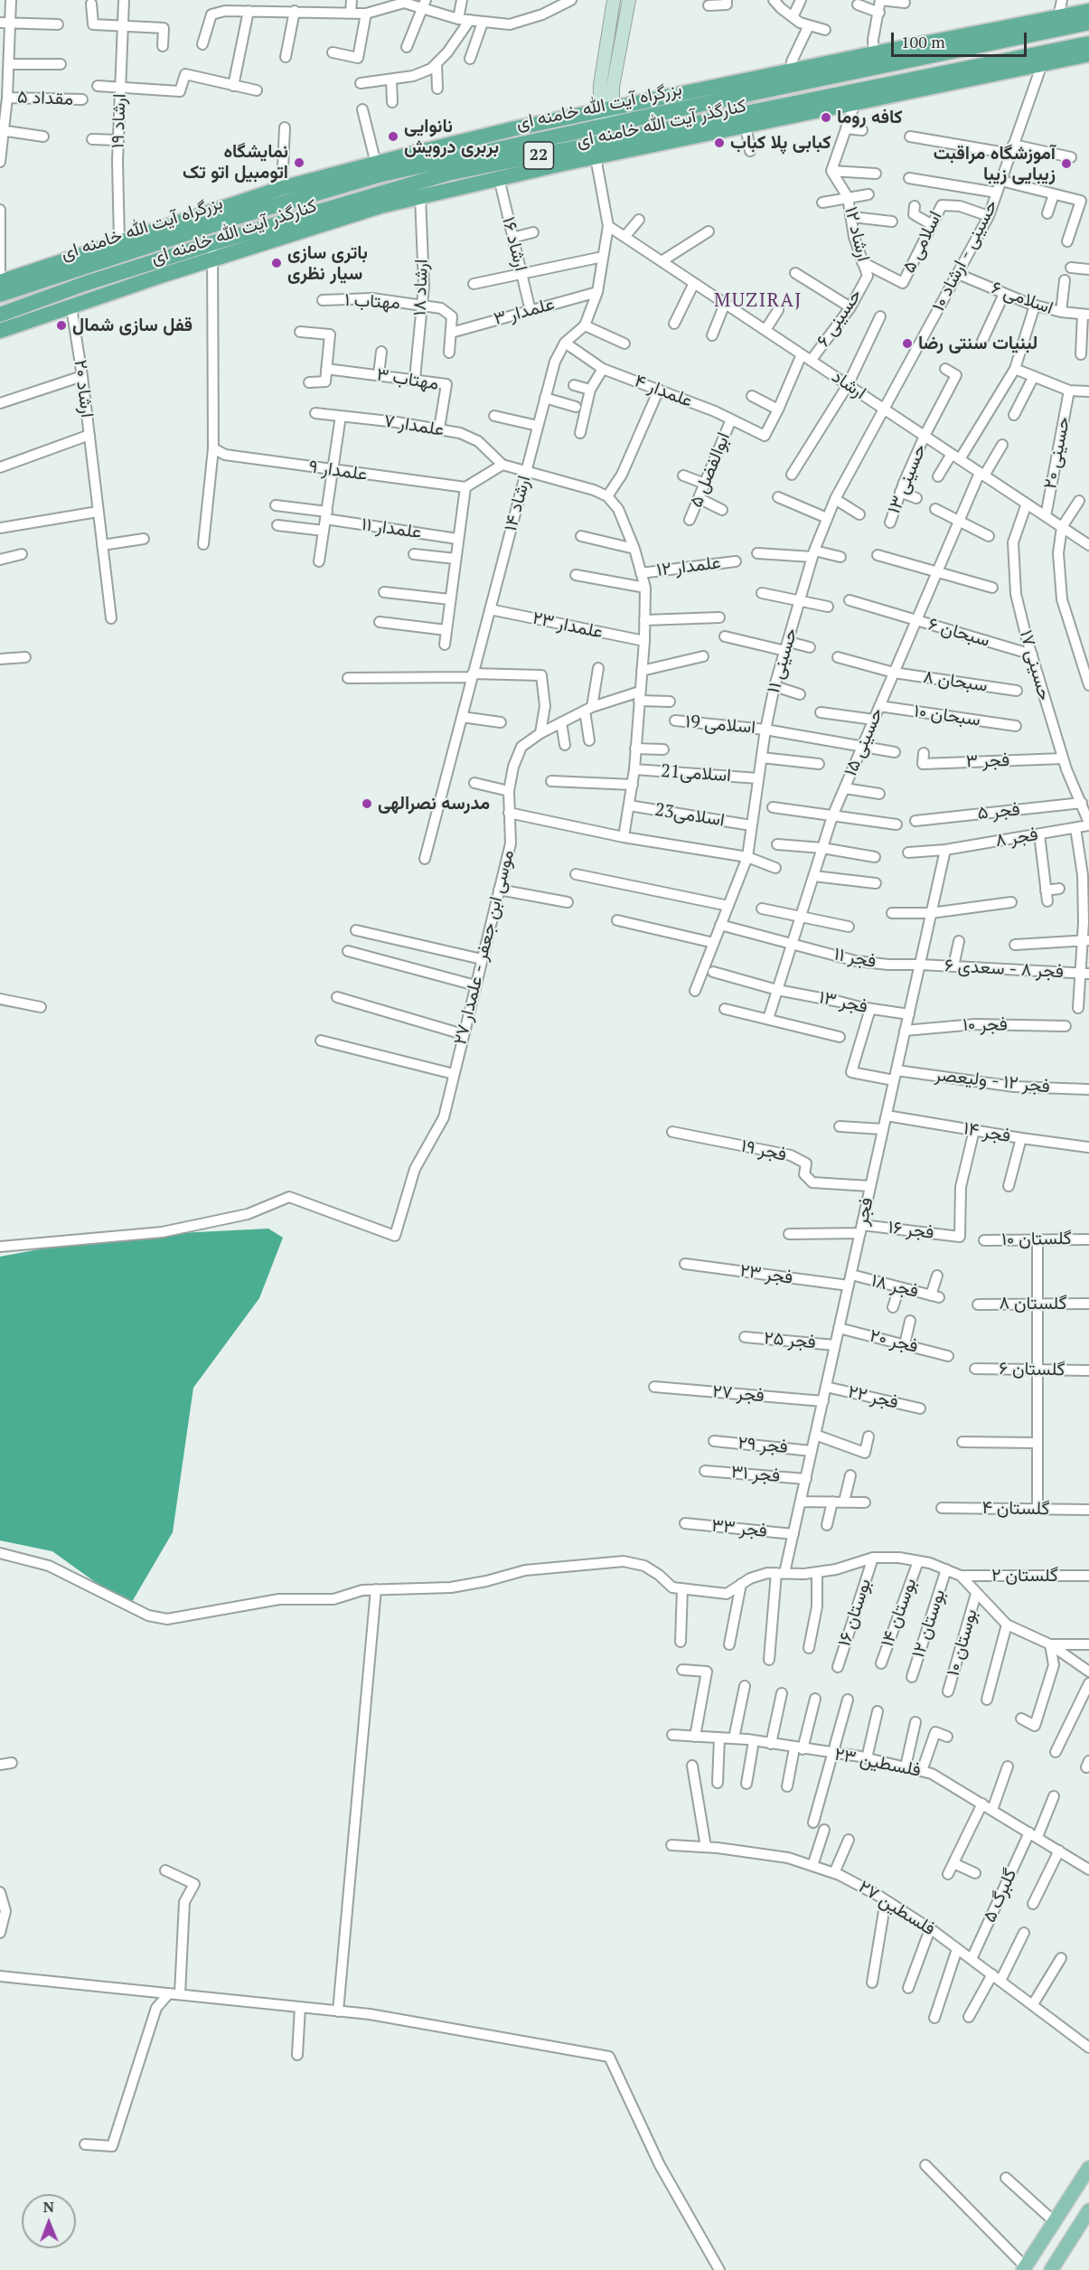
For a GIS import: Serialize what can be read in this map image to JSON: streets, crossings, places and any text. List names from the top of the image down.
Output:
{
  "streets": {
    "highway": ["بزرگراه آیت الله خامنه ای", "کنارگذر آیت الله خامنه ای", "22"],
    "street": [
      "مقداد ۵",
      "ارشاد ۱۹",
      "ارشاد ۱۲",
      "اسلامی ۵",
      "ارشاد ۱۶",
      "حسینی - ارشاد ۱۰",
      "ارشاد ۱۸",
      "اسلامی ۶",
      "مهتاب ۱",
      "علمدار ۳",
      "حسینی ۶",
      "مهتاب ۳",
      "ارشاد",
      "ارشاد ۲۰",
      "علمدار ۴",
      "علمدار ۷",
      "حسینی ۲۰",
      "ابوالفضل ۵",
      "علمدار ۹",
      "حسینی ۱۳",
      "ارشاد ۱۴",
      "علمدار ۱۱",
      "علمدار ۱۲",
      "علمدار ۲۳",
      "سبحان ۶",
      "حسینی ۱۱",
      "حسینی ۱۷",
      "سبحان ۸",
      "سبحان ۱۰",
      "اسلامی ۱9",
      "حسینی ۱۵",
      "فجر ۳",
      "اسلامی21",
      "فجر ۵",
      "اسلامی23",
      "فجر ۸",
      "موسی ابن جعفر - علمدار ۲۷",
      "فجر ۱۱",
      "فجر ۸ - سعدی ۶",
      "فجر ۱۳",
      "فجر ۱۰",
      "فجر ۱۲ - ولیعصر",
      "فجر ۱۴",
      "فجر ۱۹",
      "فجر",
      "فجر ۱۶",
      "گلستان ۱۰",
      "فجر ۲۳",
      "فجر ۱۸",
      "گلستان ۸",
      "فجر ۲۵",
      "فجر ۲۰",
      "گلستان ۶",
      "فجر ۲۷",
      "فجر ۲۲",
      "فجر ۲۹",
      "فجر ۳۱",
      "گلستان ۴",
      "فجر ۳۳",
      "گلستان ۲",
      "بوستان ۱۶",
      "بوستان ۱۴",
      "بوستان ۱۲",
      "بوستان ۱۰",
      "فلسطین ۲۳",
      "گلبرگ ۵",
      "فلسطین ۲۷"
    ]
  },
  "crossings": [
    ["بزرگراه آیت الله خامنه ای", "کنارگذر آیت الله خامنه ای"],
    ["ارشاد ۱۹", "کنارگذر آیت الله خامنه ای"],
    ["کنارگذر آیت الله خامنه ای", "ارشاد ۱۶"],
    ["کنارگذر آیت الله خامنه ای", "حسینی - ارشاد ۱۰"],
    ["کنارگذر آیت الله خامنه ای", "ارشاد ۱۸"],
    ["کنارگذر آیت الله خامنه ای", "ارشاد ۲۰"],
    ["کنارگذر آیت الله خامنه ای", "ارشاد ۱۴"],
    ["ارشاد ۱۲", "اسلامی ۵"],
    ["ارشاد ۱۲", "حسینی ۶"],
    ["اسلامی ۵", "حسینی - ارشاد ۱۰"],
    ["ارشاد ۱۶", "علمدار ۳"],
    ["حسینی - ارشاد ۱۰", "اسلامی ۶"],
    ["حسینی - ارشاد ۱۰", "ارشاد"],
    ["حسینی - ارشاد ۱۰", "حسینی ۱۱"],
    ["ارشاد ۱۸", "مهتاب ۱"],
    ["ارشاد ۱۸", "مهتاب ۳"],
    ["مهتاب ۱", "علمدار ۳"],
    ["علمدار ۳", "ارشاد ۱۴"],
    ["حسینی ۶", "ارشاد"],
    ["مهتاب ۳", "علمدار ۷"],
    ["ارشاد", "حسینی ۲۰"],
    ["ارشاد", "حسینی ۱۳"],
    ["ارشاد", "ارشاد ۱۴"],
    ["ارشاد", "حسینی ۱۱"],
    ["ارشاد", "حسینی ۱۷"],
    ["ارشاد", "حسینی ۱۵"],
    ["علمدار ۴", "ابوالفضل ۵"],
    ["علمدار ۴", "ارشاد ۱۴"],
    ["ارشاد ۱۴", "علمدار ۲۳"],
    ["سبحان ۶", "حسینی ۱۷"],
    ["سبحان ۶", "حسینی ۱۵"],
    ["حسینی ۱۱", "اسلامی ۱9"],
    ["حسینی ۱۱", "اسلامی21"],
    ["حسینی ۱۱", "اسلامی23"],
    ["حسینی ۱۱", "فجر ۱۱"],
    ["حسینی ۱۷", "فجر ۳"],
    ["حسینی ۱۷", "فجر ۵"],
    ["حسینی ۱۷", "فجر ۸"],
    ["سبحان ۸", "حسینی ۱۵"],
    ["سبحان ۱۰", "حسینی ۱۵"],
    ["اسلامی ۱9", "حسینی ۱۵"],
    ["حسینی ۱۵", "فجر ۱۱"],
    ["حسینی ۱۵", "فجر ۱۳"],
    ["فجر ۸", "فجر"],
    ["فجر ۱۱", "فجر ۸ - سعدی ۶"],
    ["فجر ۱۱", "فجر"],
    ["فجر ۸ - سعدی ۶", "فجر"],
    ["فجر ۱۳", "فجر"],
    ["فجر ۱۰", "فجر"],
    ["فجر ۱۲ - ولیعصر", "فجر"],
    ["فجر ۱۴", "فجر"],
    ["فجر ۱۴", "فجر ۱۶"],
    ["فجر ۱۹", "فجر"],
    ["فجر", "فجر ۱۶"],
    ["فجر", "فجر ۲۳"],
    ["فجر", "فجر ۱۸"],
    ["فجر", "فجر ۲۵"],
    ["فجر", "فجر ۲۰"],
    ["فجر", "فجر ۲۷"],
    ["فجر", "فجر ۲۲"],
    ["فجر", "فجر ۲۹"],
    ["فجر", "فجر ۳۱"],
    ["فجر", "فجر ۳۳"],
    ["فلسطین ۲۳", "گلبرگ ۵"],
    ["گلبرگ ۵", "فلسطین ۲۷"]
  ],
  "districts": ["MUZIRAJ"],
  "places": [
    "کافه روما",
    "نانوایی بربری درویش",
    "کبابی پلا کباب",
    "نمایشگاه اتومبیل اتو تک",
    "آموزشگاه مراقبت زیبایی زیبا",
    "باتری سازی سیار نظری",
    "قفل سازی شمال",
    "لبنیات سنتی رضا",
    "مدرسه نصرالهی"
  ],
  "scale_bar": "100 m",
  "north": "top"
}
